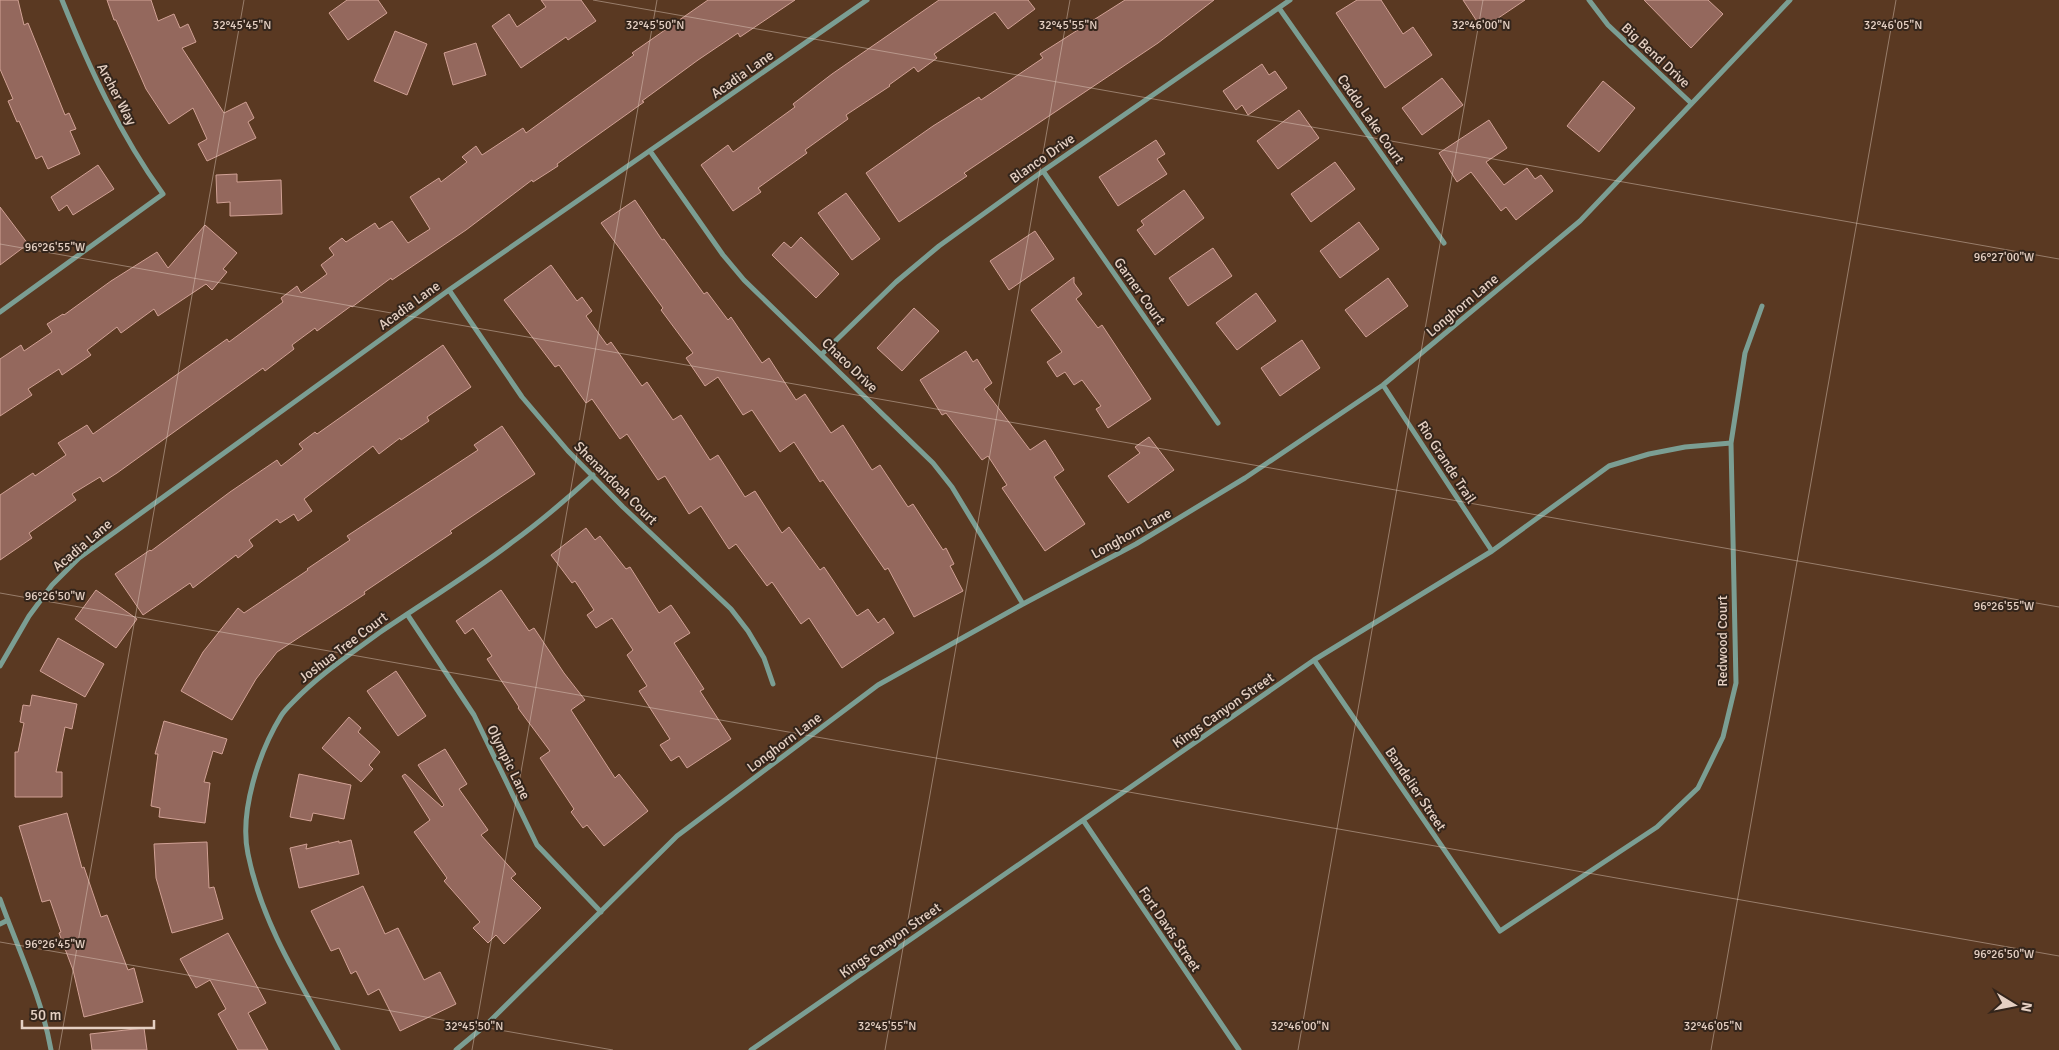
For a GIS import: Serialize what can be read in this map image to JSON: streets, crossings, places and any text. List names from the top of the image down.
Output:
{
  "streets": {
    "street": [
      "Big Bend Drive",
      "Acadia Lane",
      "Archer Way",
      "Caddo Lake Court",
      "Blanco Drive",
      "Garner Court",
      "Longhorn Lane",
      "Chaco Drive",
      "Rio Grande Trail",
      "Shenandoah Court",
      "Redwood Court",
      "Joshua Tree Court",
      "Kings Canyon Street",
      "Olympic Lane",
      "Bandelier Street",
      "Fort Davis Street"
    ]
  },
  "crossings": [
    ["Big Bend Drive", "Longhorn Lane"],
    ["Acadia Lane", "Chaco Drive"],
    ["Acadia Lane", "Shenandoah Court"],
    ["Caddo Lake Court", "Blanco Drive"],
    ["Blanco Drive", "Garner Court"],
    ["Blanco Drive", "Chaco Drive"],
    ["Longhorn Lane", "Chaco Drive"],
    ["Longhorn Lane", "Rio Grande Trail"],
    ["Longhorn Lane", "Olympic Lane"],
    ["Rio Grande Trail", "Kings Canyon Street"],
    ["Shenandoah Court", "Joshua Tree Court"],
    ["Redwood Court", "Kings Canyon Street"],
    ["Redwood Court", "Bandelier Street"],
    ["Joshua Tree Court", "Olympic Lane"],
    ["Kings Canyon Street", "Bandelier Street"],
    ["Kings Canyon Street", "Fort Davis Street"]
  ],
  "scale_bar": "50 m",
  "north": "right",
  "coordinates": [
    "32°45'45\"N",
    "32°45'50\"N",
    "32°45'55\"N",
    "32°46'00\"N",
    "32°46'05\"N",
    "96°26'55\"W",
    "96°27'00\"W",
    "96°26'50\"W",
    "96°26'45\"W"
  ]
}
